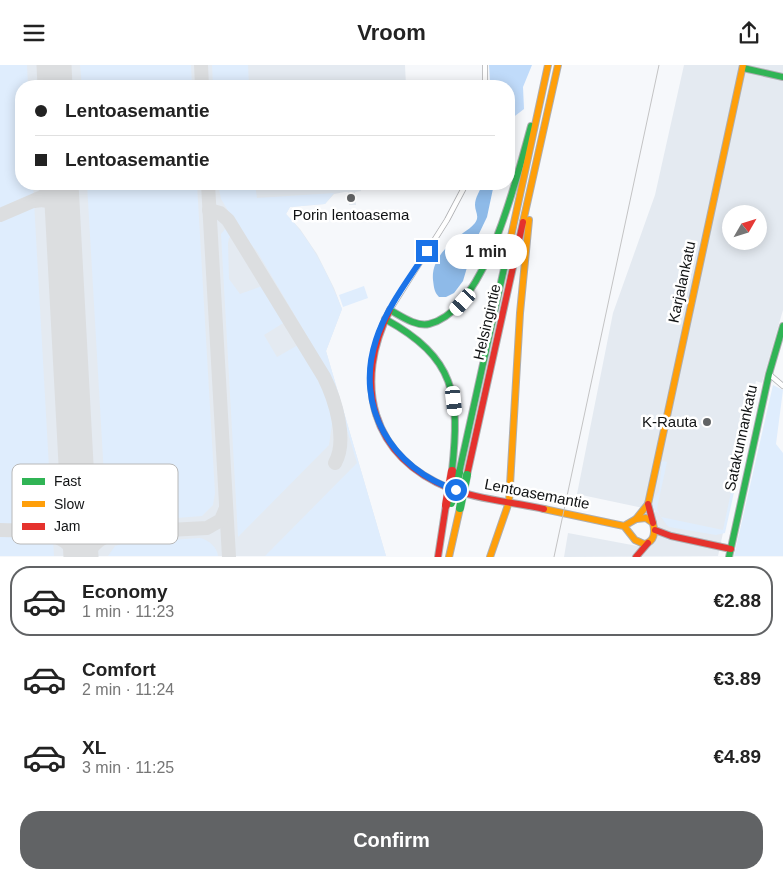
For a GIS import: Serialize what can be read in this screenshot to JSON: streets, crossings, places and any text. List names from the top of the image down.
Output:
{
  "streets": {
    "main road": [
      "Karjalankatu",
      "Helsingintie",
      "Satakunnankatu",
      "Lentoasemantie"
    ]
  },
  "places": ["Porin lentoasema", "K-Rauta"],
  "legend": ["Fast", "Slow", "Jam"],
  "north": "top right",
  "page": {
    "header": "Vroom",
    "banner": ["Lentoasemantie", "Lentoasemantie"],
    "bubble": "1 min",
    "list": [
      {
        "name": "Economy",
        "note": "1 min · 11:23",
        "value": "€2.88"
      },
      {
        "name": "Comfort",
        "note": "2 min · 11:24",
        "value": "€3.89"
      },
      {
        "name": "XL",
        "note": "3 min · 11:25",
        "value": "€4.89"
      }
    ],
    "buttons": "Confirm"
  }
}
